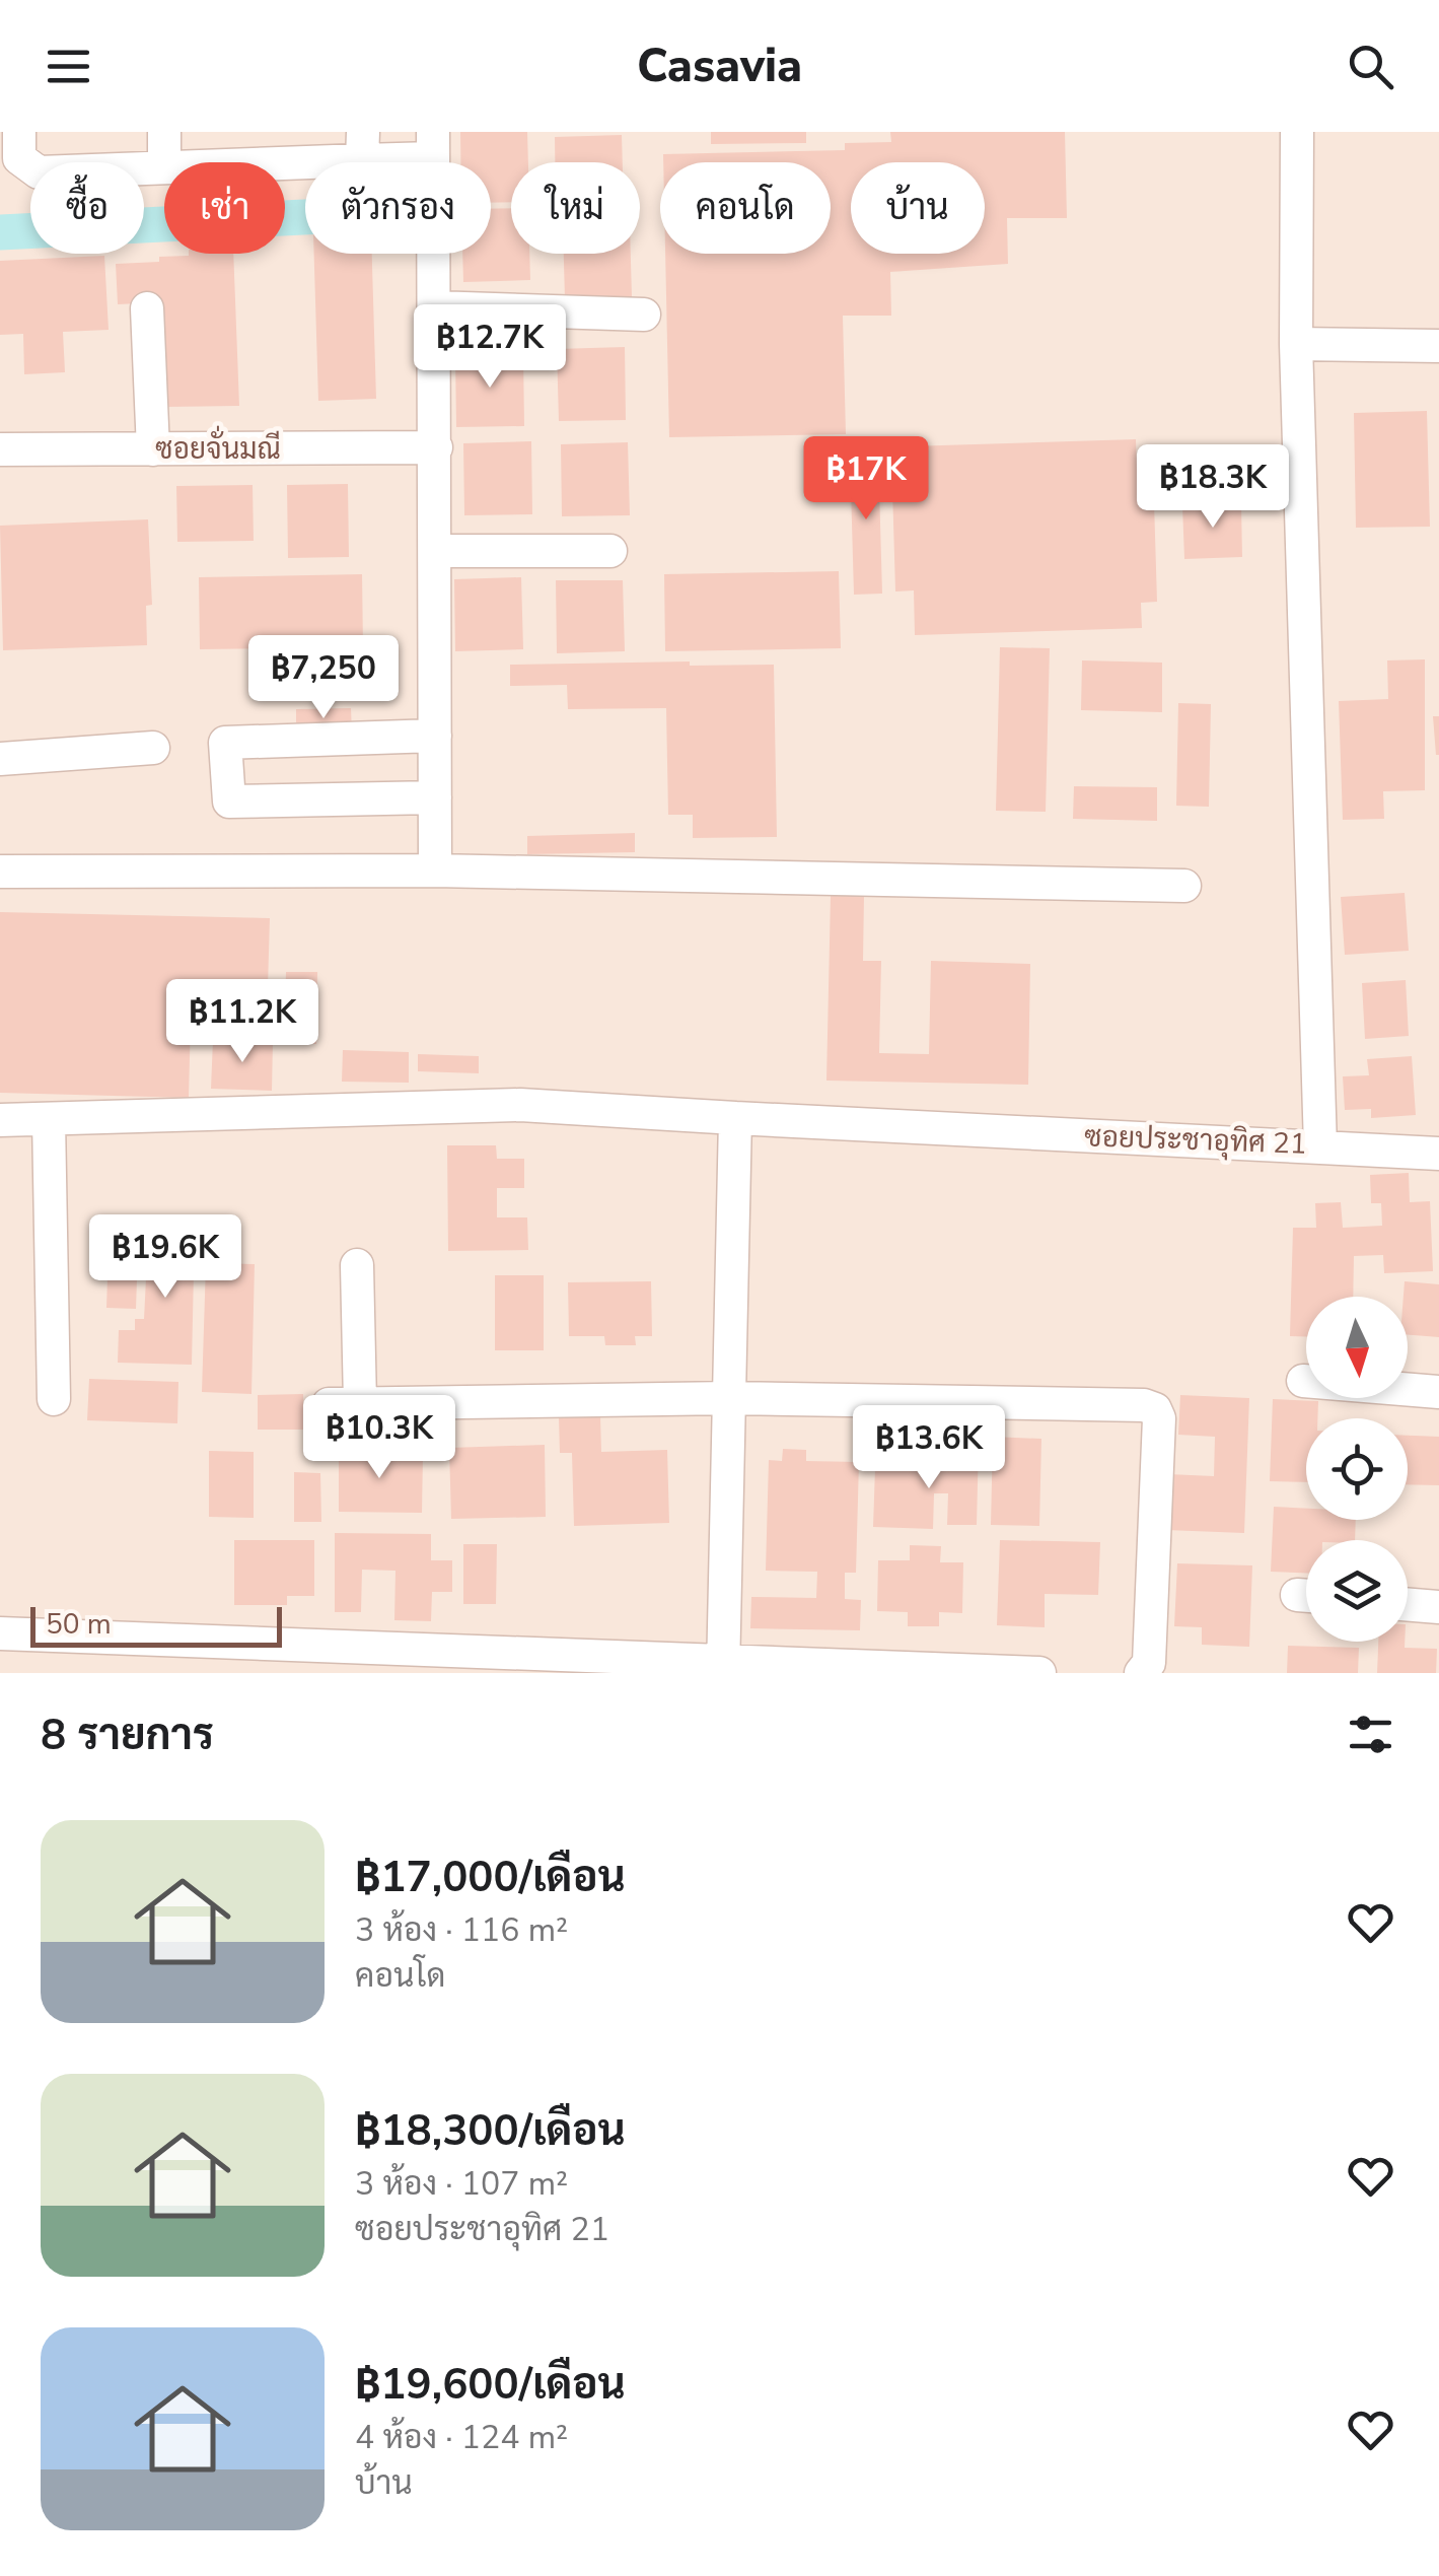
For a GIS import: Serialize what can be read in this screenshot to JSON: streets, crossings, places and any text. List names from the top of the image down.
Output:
{
  "streets": {
    "street": ["ซอยจั่นมณี", "ซอยประชาอุทิศ 21"]
  },
  "scale_bar": "50 m",
  "north": "bottom",
  "page": {
    "header": "Casavia",
    "chip": [
      "ซื้อ",
      "เช่า",
      "ตัวกรอง",
      "ใหม่",
      "คอนโด",
      "บ้าน"
    ],
    "price": [
      "฿12.7K",
      "฿17K",
      "฿18.3K",
      "฿7,250",
      "฿11.2K",
      "฿19.6K",
      "฿10.3K",
      "฿13.6K"
    ],
    "scale": "50 m",
    "heading": "8 รายการ",
    "list": [
      {
        "name": "฿17,000/เดือน",
        "note": "3 ห้อง · 116 m² · คอนโด"
      },
      {
        "name": "฿18,300/เดือน",
        "note": "3 ห้อง · 107 m² · ซอยประชาอุทิศ 21"
      },
      {
        "name": "฿19,600/เดือน",
        "note": "4 ห้อง · 124 m² · บ้าน"
      }
    ]
  }
}
